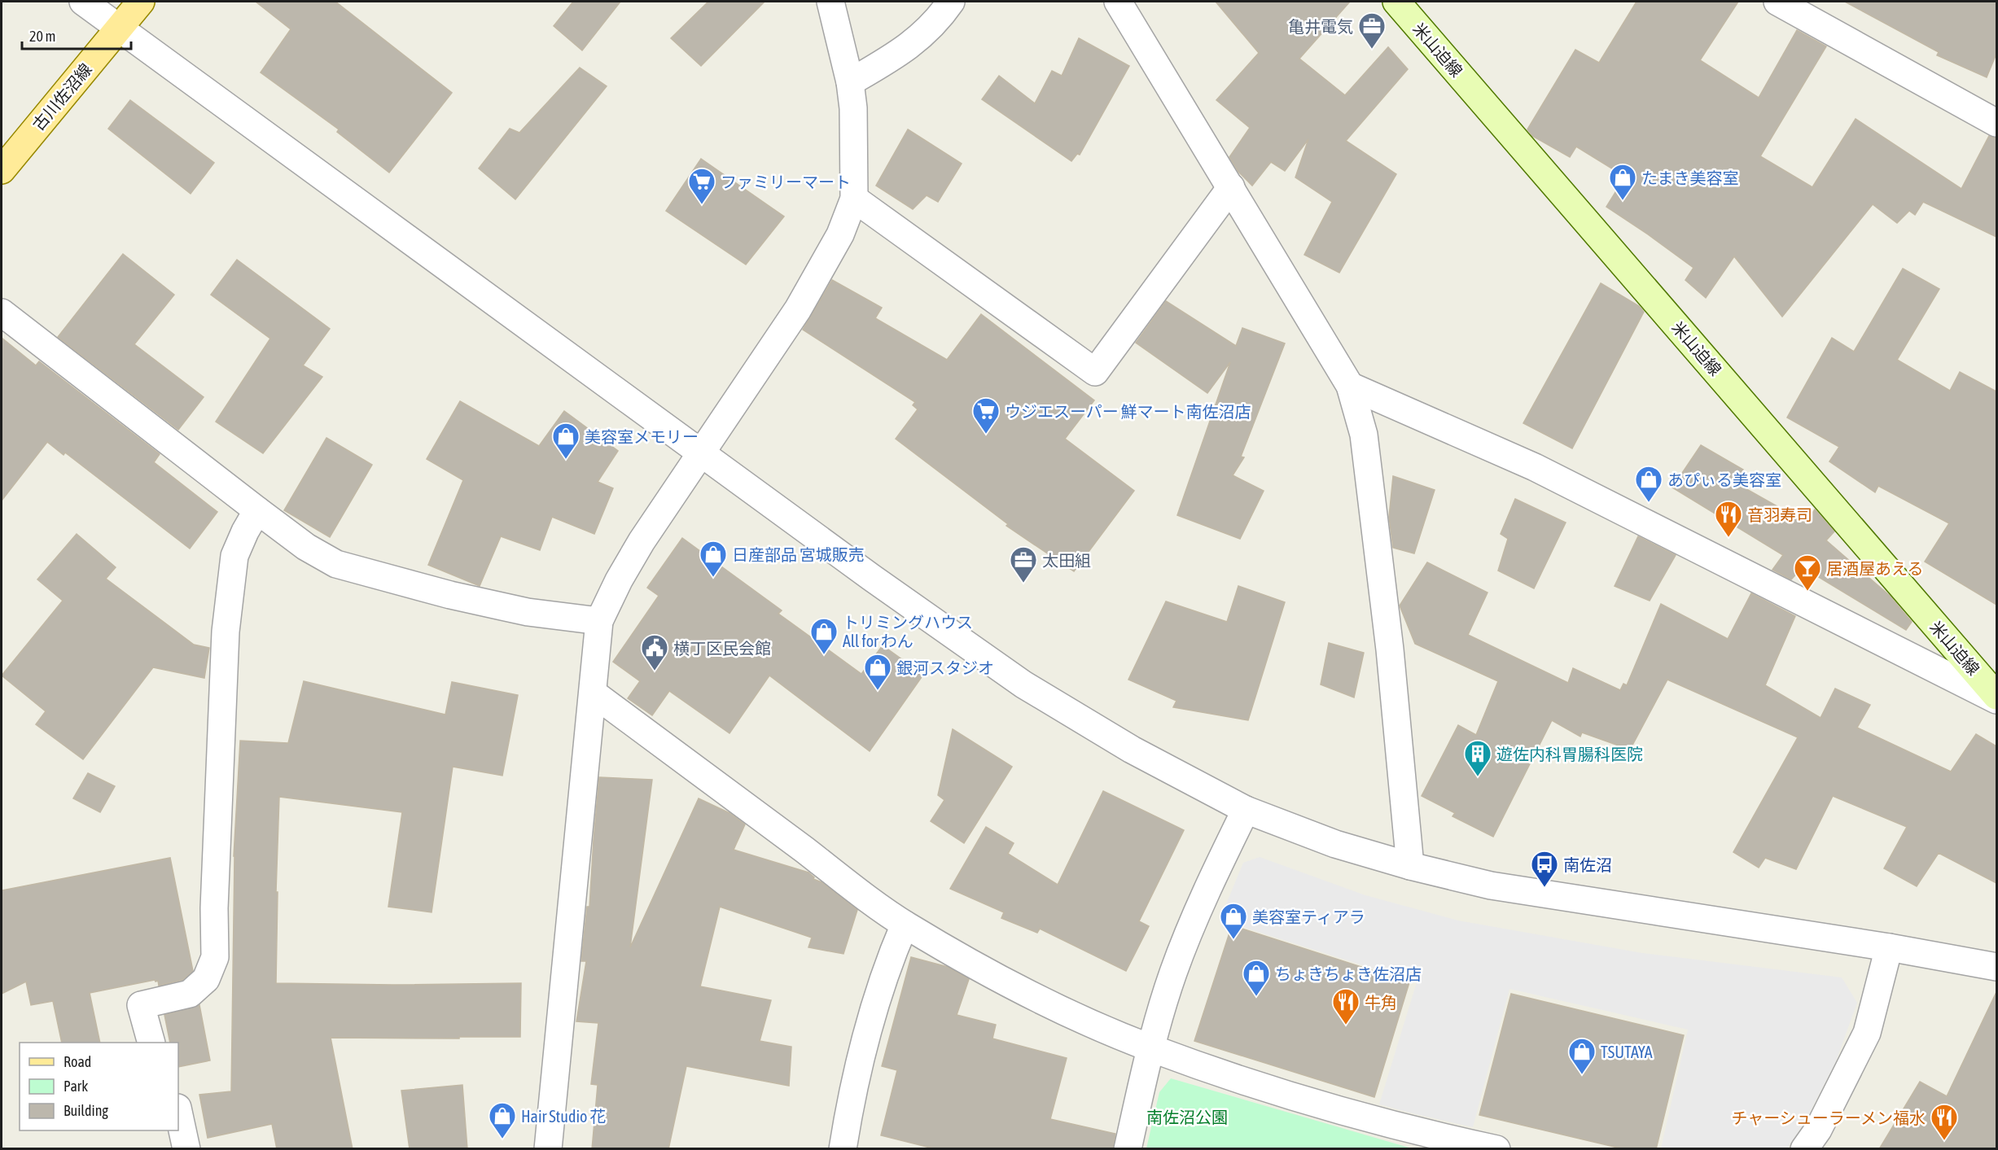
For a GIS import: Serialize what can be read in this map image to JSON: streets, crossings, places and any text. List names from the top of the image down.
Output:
{
  "streets": {
    "main road": ["米山迫線", "古川佐沼線"]
  },
  "parks": ["南佐沼公園"],
  "places": {
    "office": ["亀井電気", "太田組"],
    "shop": [
      "たまき美容室",
      "美容室メモリー",
      "あぴぃる美容室",
      "日産部品 宮城販売",
      "トリミングハウス All for わん",
      "銀河スタジオ",
      "美容室ティアラ",
      "ちょきちょき佐沼店",
      "TSUTAYA",
      "Hair Studio 花"
    ],
    "supermarket": ["ファミリーマート", "ウジエスーパー 鮮マート南佐沼店"],
    "restaurant": ["音羽寿司", "牛角", "チャーシューラーメン福水"],
    "bar": ["居酒屋あえる"],
    "public building": ["横丁区民会館"],
    "building": ["遊佐内科胃腸科医院"],
    "bus stop": ["南佐沼"]
  },
  "legend": ["Road", "Park", "Building"],
  "scale_bar": "20 m"
}
